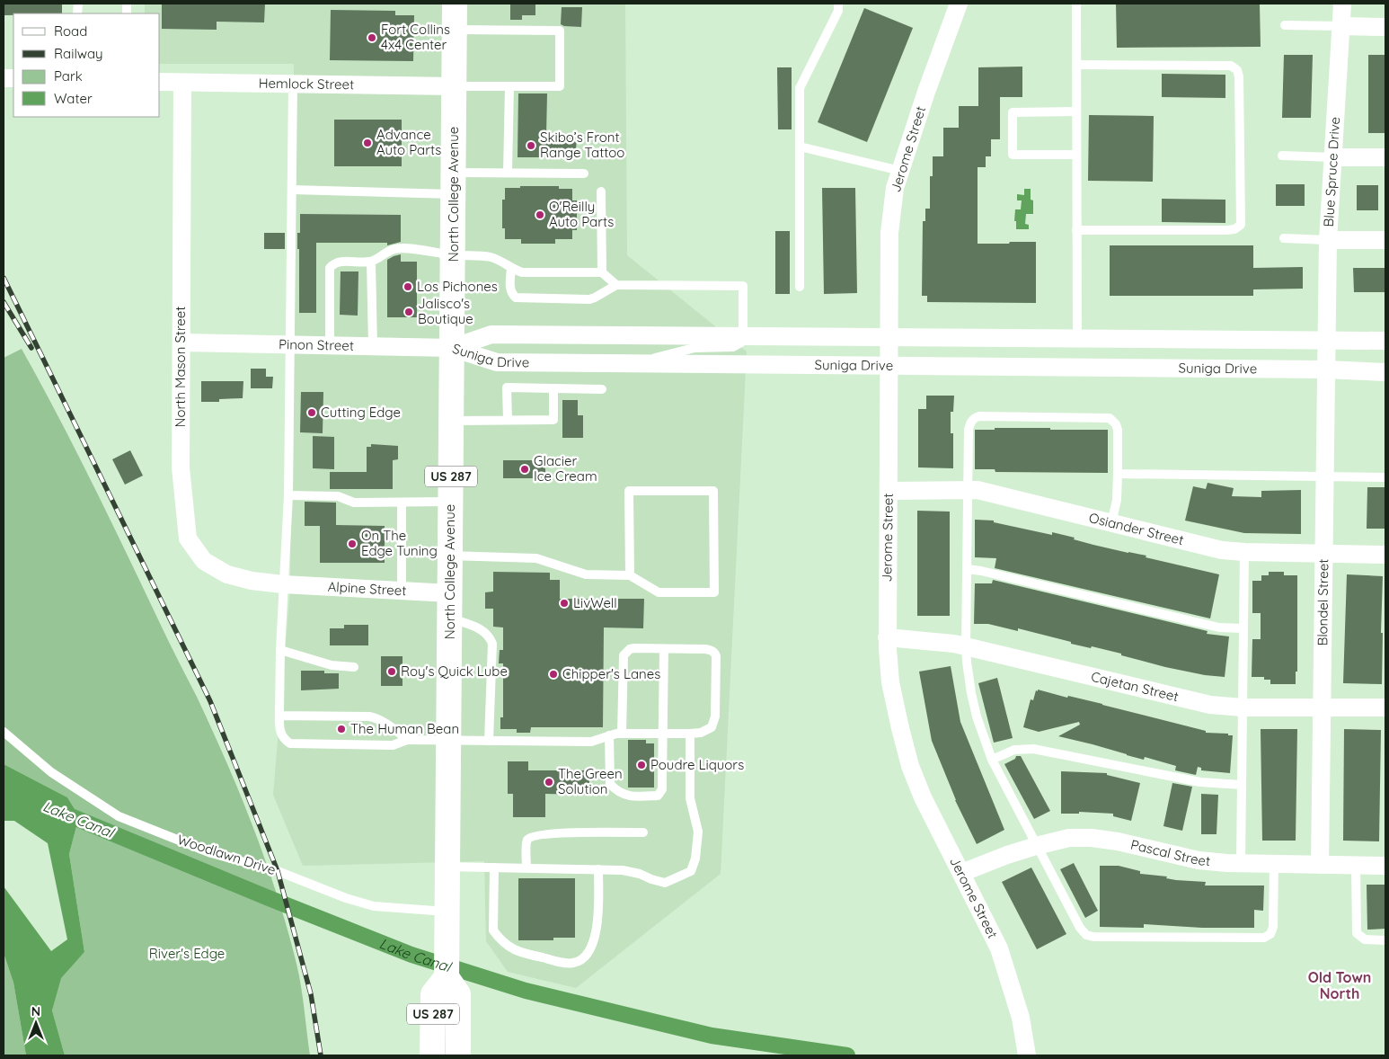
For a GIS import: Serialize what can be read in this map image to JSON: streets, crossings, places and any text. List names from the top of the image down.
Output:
{
  "streets": {
    "highway": ["North College Avenue", "US 287"],
    "street": [
      "Hemlock Street",
      "Jerome Street",
      "Blue Spruce Drive",
      "Pinon Street",
      "Suniga Drive",
      "North Mason Street",
      "Osiander Street",
      "Alpine Street",
      "Blondel Street",
      "Cajetan Street",
      "Pascal Street"
    ],
    "lane": ["Woodlawn Drive"]
  },
  "crossings": [
    ["Hemlock Street", "North College Avenue"],
    ["Hemlock Street", "North Mason Street"],
    ["Jerome Street", "Suniga Drive"],
    ["Jerome Street", "Osiander Street"],
    ["Jerome Street", "Cajetan Street"],
    ["Jerome Street", "Pascal Street"],
    ["Blue Spruce Drive", "Suniga Drive"],
    ["Blue Spruce Drive", "Blondel Street"],
    ["North College Avenue", "Pinon Street"],
    ["North College Avenue", "Suniga Drive"],
    ["North College Avenue", "US 287"],
    ["North College Avenue", "Alpine Street"],
    ["North College Avenue", "Woodlawn Drive"],
    ["Pinon Street", "Suniga Drive"],
    ["Pinon Street", "North Mason Street"],
    ["Suniga Drive", "Blondel Street"],
    ["North Mason Street", "Alpine Street"],
    ["Osiander Street", "Blondel Street"],
    ["Blondel Street", "Cajetan Street"],
    ["Blondel Street", "Pascal Street"]
  ],
  "districts": ["Old Town North"],
  "water": ["Lake Canal"],
  "parks": ["River's Edge"],
  "places": [
    "Fort Collins 4x4 Center",
    "Advance Auto Parts",
    "Skibo’s Front Range Tattoo",
    "O'Reilly Auto Parts",
    "Los Pichones",
    "Jalisco's Boutique",
    "Cutting Edge",
    "Glacier Ice Cream",
    "On The Edge Tuning",
    "LivWell",
    "Roy's Quick Lube",
    "Chipper's Lanes",
    "The Human Bean",
    "Poudre Liquors",
    "The Green Solution"
  ],
  "legend": [
    "Road",
    "Railway",
    "Park",
    "Water"
  ],
  "north": "top"
}
